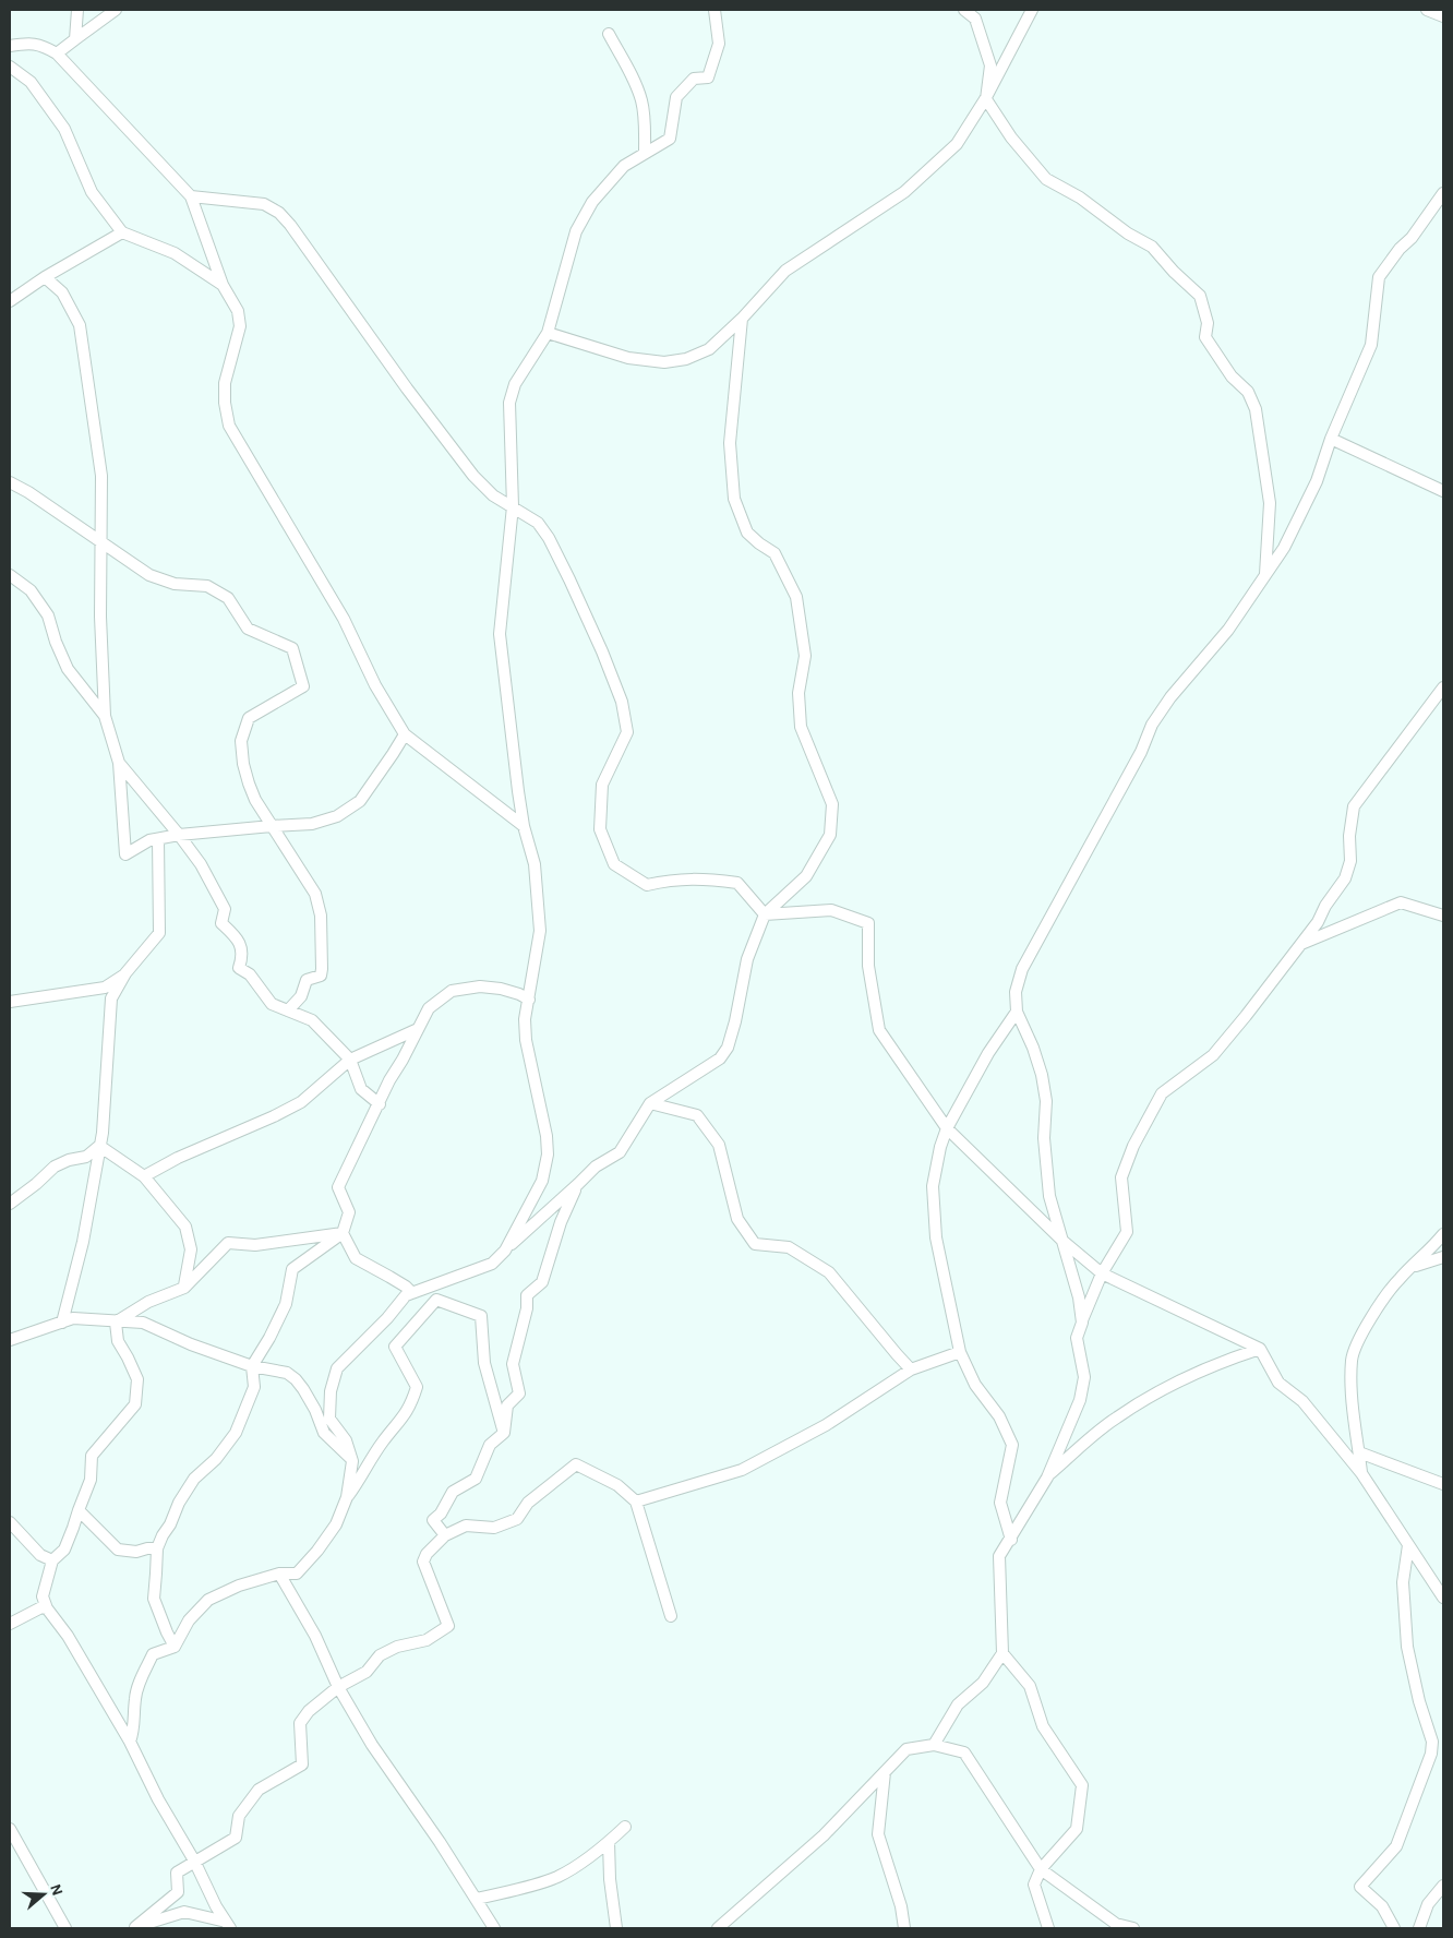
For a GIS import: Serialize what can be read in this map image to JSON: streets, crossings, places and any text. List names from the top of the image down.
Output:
{
  "north": "right"
}
